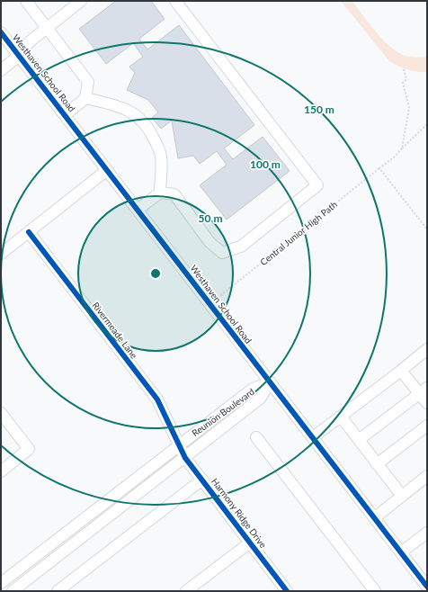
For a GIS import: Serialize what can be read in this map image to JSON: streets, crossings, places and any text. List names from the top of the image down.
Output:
{
  "streets": {
    "street": [
      "Westhaven School Road",
      "Rivermeade Lane",
      "Reunion Boulevard",
      "Harmony Ridge Drive"
    ],
    "path": ["Central Junior High Path"]
  },
  "crossings": [
    ["Westhaven School Road", "Reunion Boulevard"],
    ["Rivermeade Lane", "Reunion Boulevard"],
    ["Rivermeade Lane", "Harmony Ridge Drive"],
    ["Reunion Boulevard", "Harmony Ridge Drive"]
  ],
  "rings": ["150 m", "100 m", "50 m"]
}
